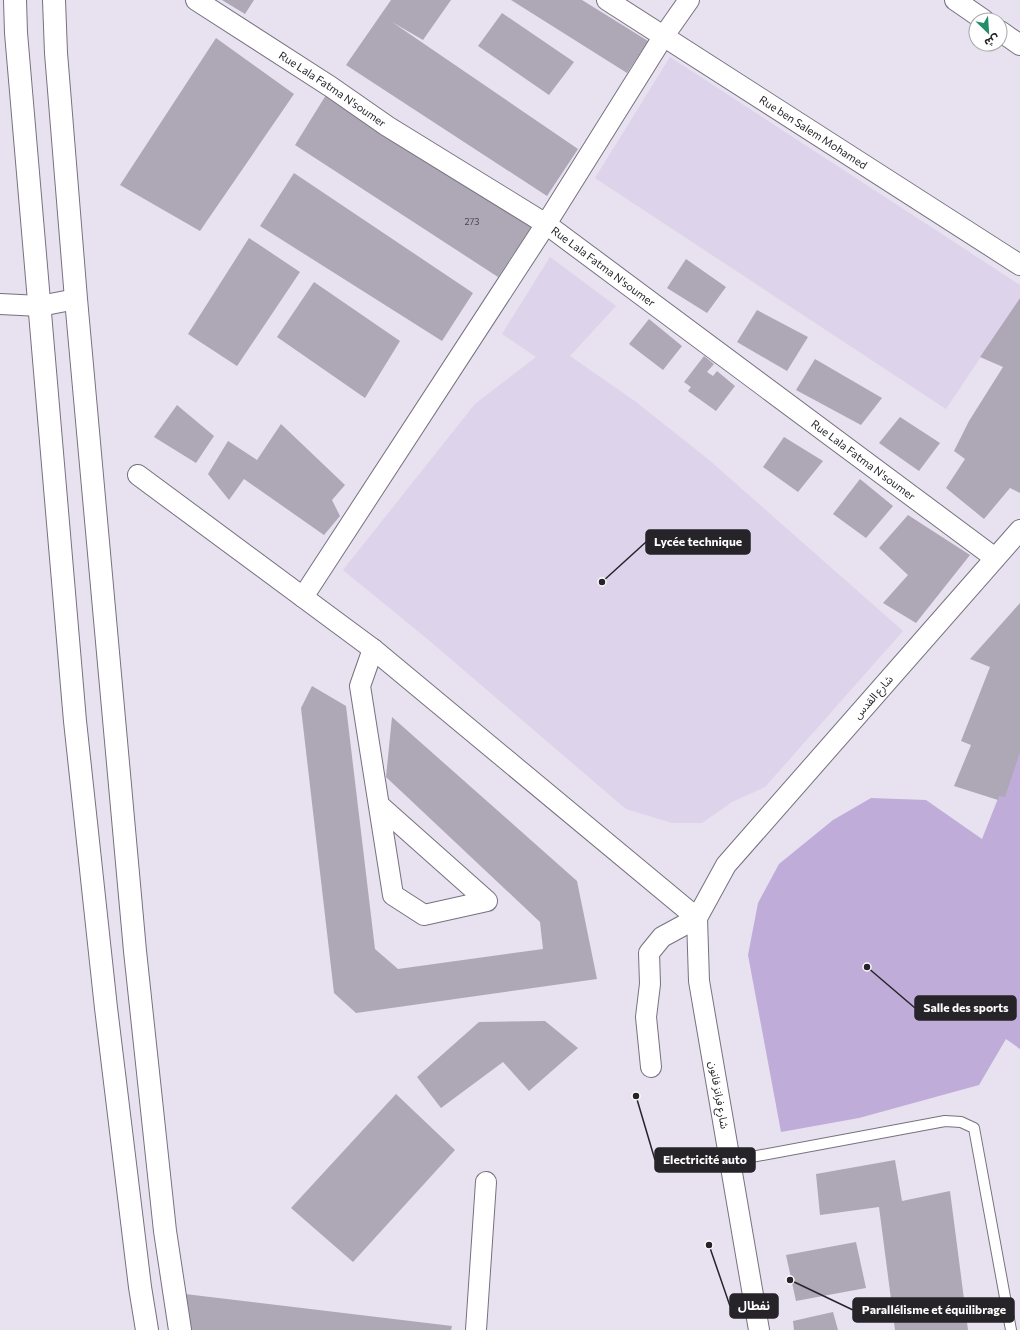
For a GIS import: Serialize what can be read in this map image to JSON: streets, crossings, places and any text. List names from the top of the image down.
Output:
{
  "streets": {
    "street": [
      "Rue Lala Fatma N'soumer",
      "Rue ben Salem Mohamed",
      "شارع القدس",
      "شارع فرانز فانون"
    ]
  },
  "crossings": [
    ["Rue Lala Fatma N'soumer", "شارع القدس"],
    ["شارع القدس", "شارع فرانز فانون"]
  ],
  "places": [
    "Lycée technique",
    "Salle des sports",
    "Electricité auto",
    "نفطال",
    "Parallélisme et équilibrage"
  ],
  "house_numbers": ["273"],
  "north": "bottom right"
}
